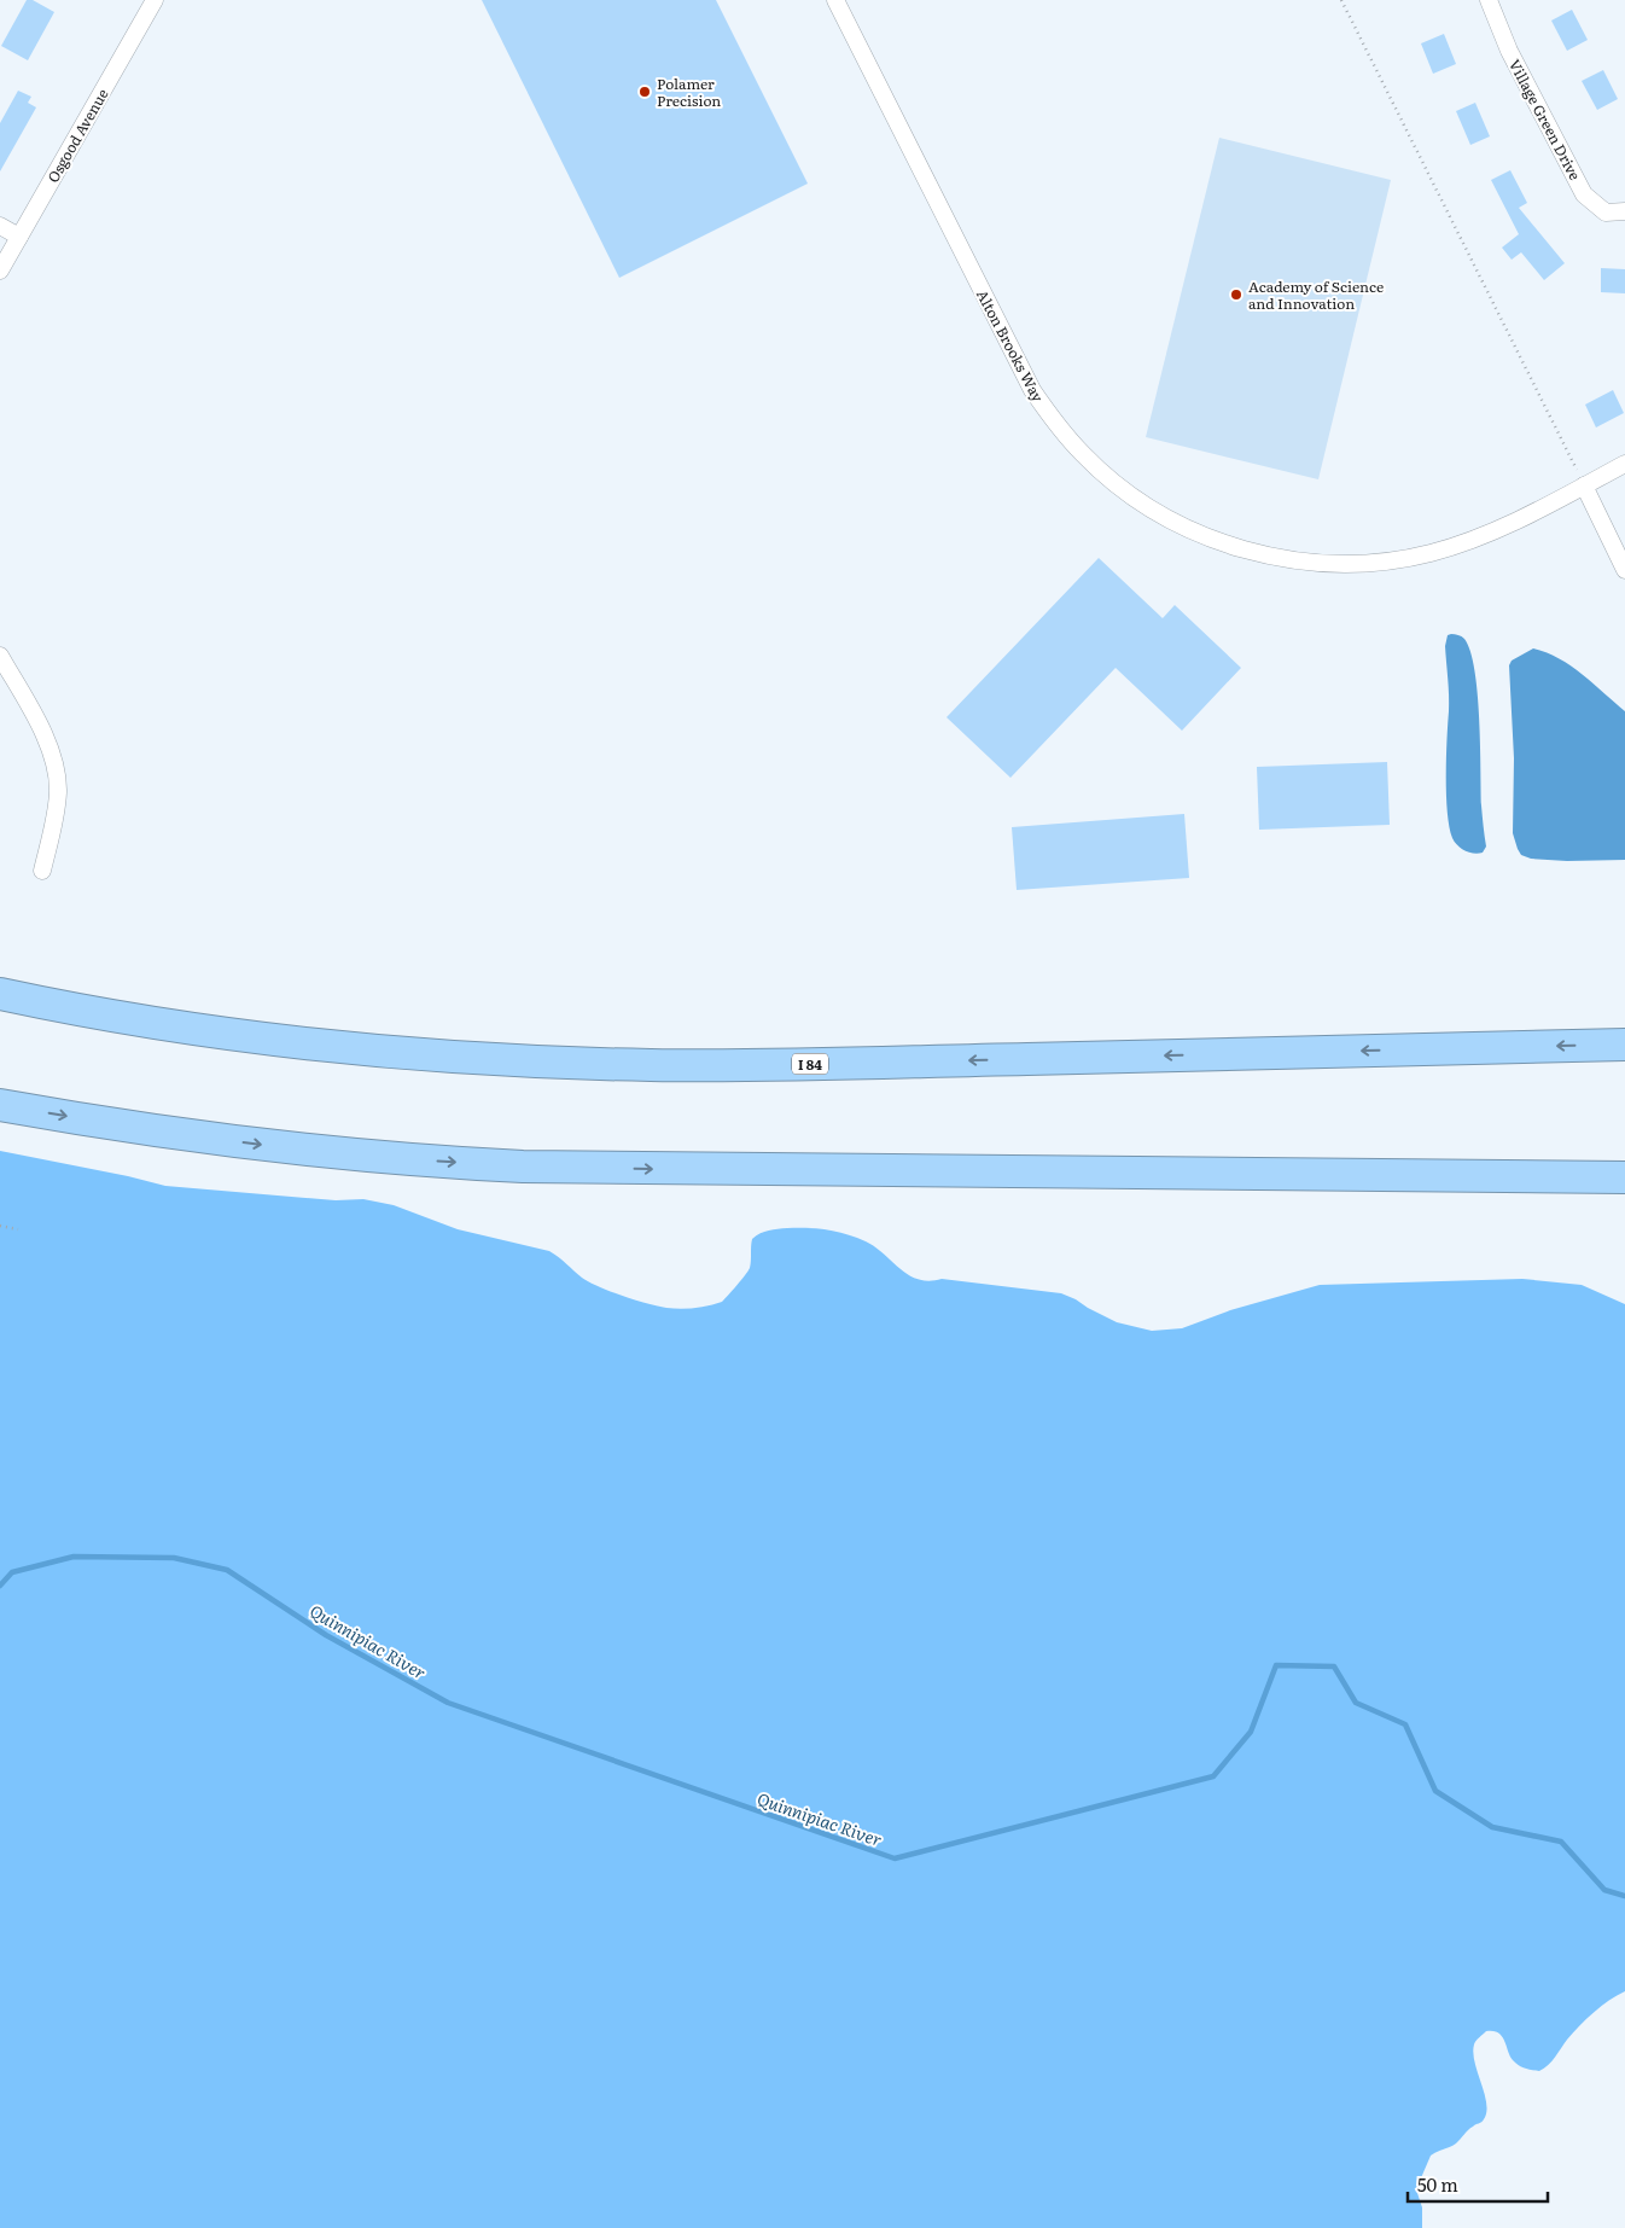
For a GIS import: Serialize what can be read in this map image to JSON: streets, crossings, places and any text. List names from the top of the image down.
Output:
{
  "streets": {
    "highway": ["I 84"],
    "street": ["Village Green Drive", "Osgood Avenue", "Alton Brooks Way"]
  },
  "water": ["Quinnipiac River"],
  "places": ["Polamer Precision", "Academy of Science and Innovation"],
  "scale_bar": "50 m"
}
